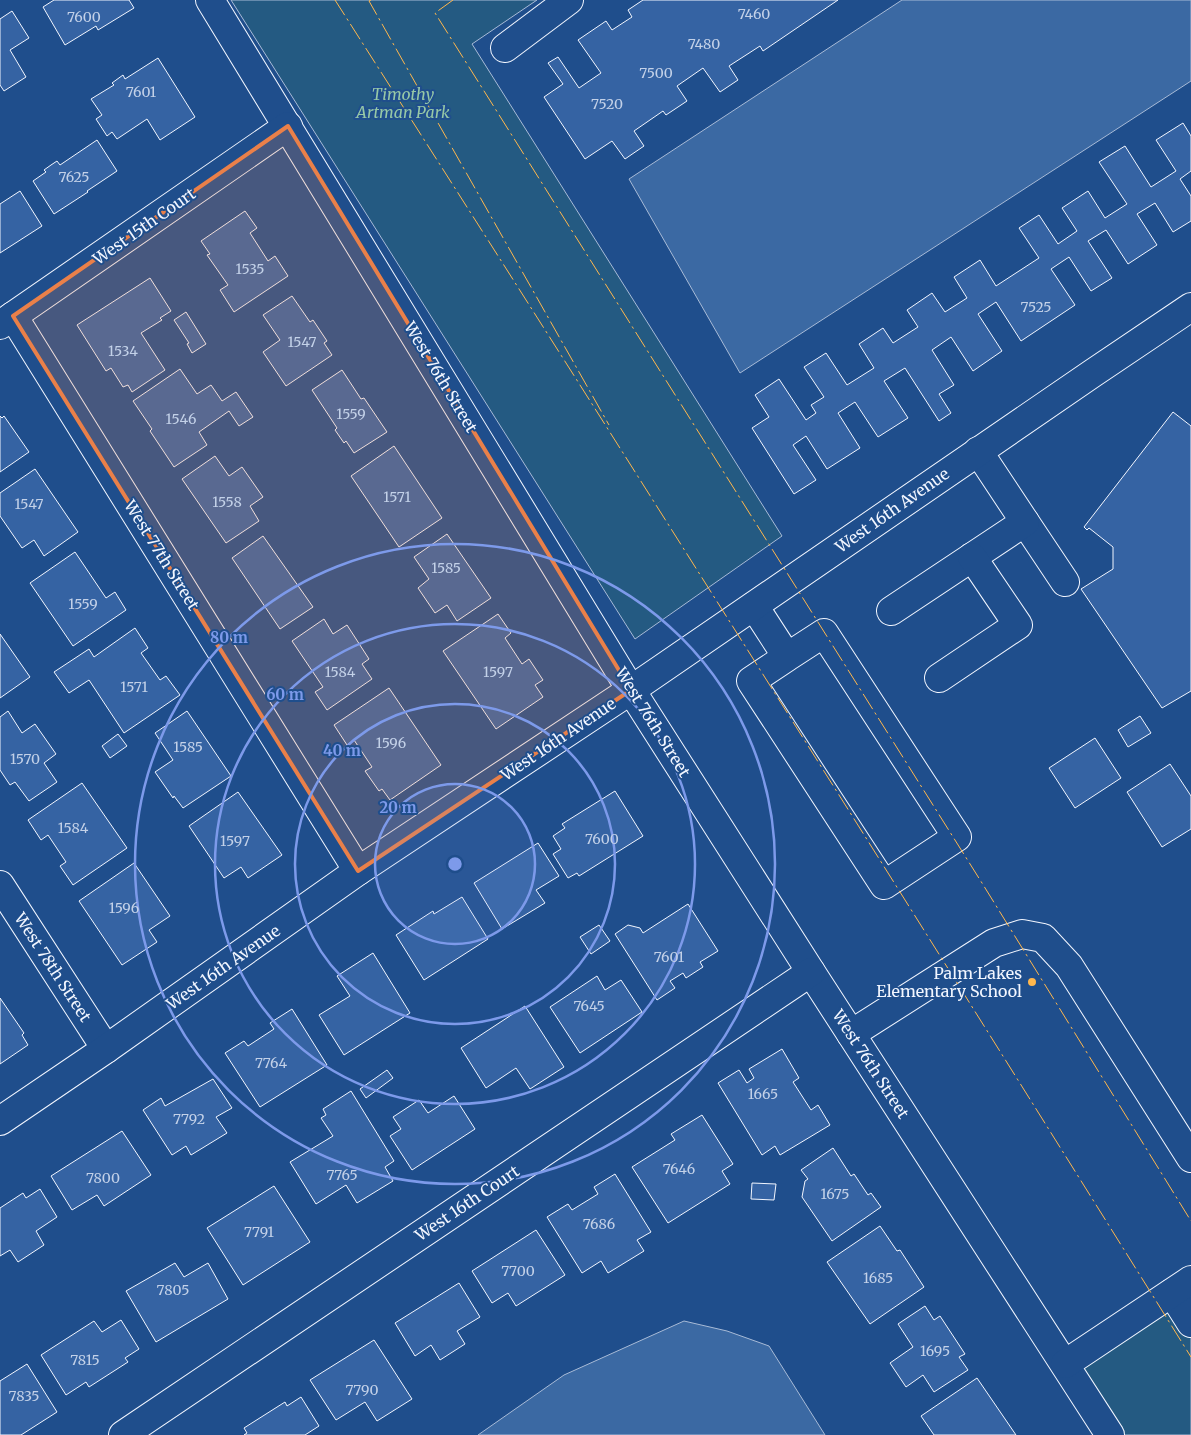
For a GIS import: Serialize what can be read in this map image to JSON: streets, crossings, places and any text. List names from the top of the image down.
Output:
{
  "streets": {
    "street": [
      "West 15th Court",
      "West 76th Street",
      "West 16th Avenue",
      "West 77th Street",
      "West 78th Street",
      "West 16th Court"
    ]
  },
  "crossings": [
    ["West 15th Court", "West 76th Street"],
    ["West 15th Court", "West 77th Street"],
    ["West 76th Street", "West 16th Avenue"],
    ["West 76th Street", "West 16th Court"],
    ["West 16th Avenue", "West 77th Street"],
    ["West 16th Avenue", "West 78th Street"]
  ],
  "parks": ["Timothy Artman Park"],
  "places": ["Palm Lakes Elementary School"],
  "house_numbers": [
    "7460",
    "7600",
    "7480",
    "7500",
    "7601",
    "7520",
    "7625",
    "1535",
    "7525",
    "1547",
    "1534",
    "1559",
    "1546",
    "1571",
    "1558",
    "1547",
    "1585",
    "1559",
    "1584",
    "1597",
    "1571",
    "1596",
    "1585",
    "1570",
    "1584",
    "7600",
    "1597",
    "1596",
    "7601",
    "7645",
    "7764",
    "1665",
    "7792",
    "7646",
    "7765",
    "7800",
    "1675",
    "7686",
    "7791",
    "7700",
    "1685",
    "7805",
    "1695",
    "7815",
    "7790",
    "7835"
  ],
  "rings": [
    "80 m",
    "60 m",
    "40 m",
    "20 m"
  ]
}
